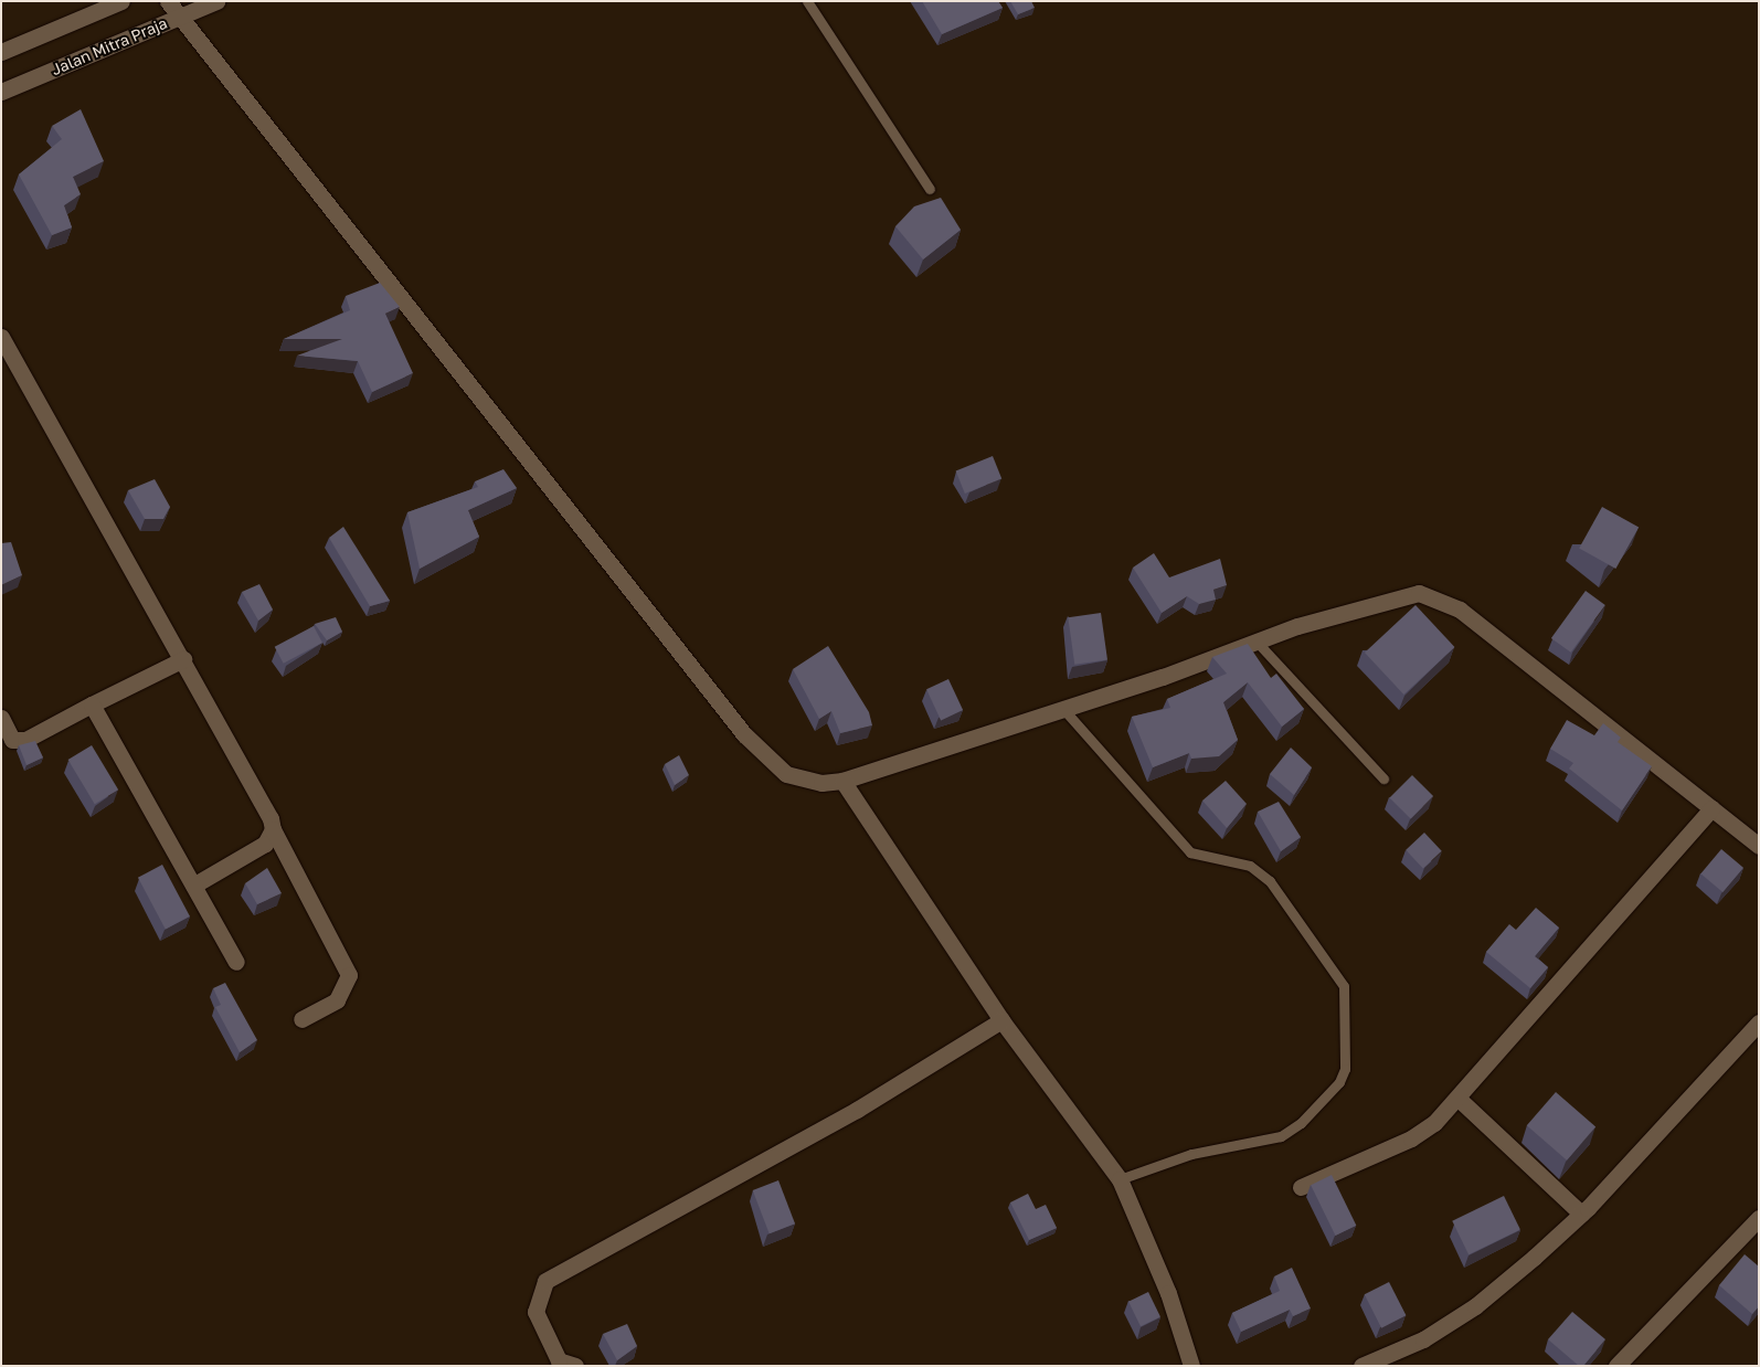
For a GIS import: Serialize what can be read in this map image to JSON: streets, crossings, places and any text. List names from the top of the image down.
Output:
{
  "streets": {
    "street": ["Jalan Mitra Praja"]
  }
}
